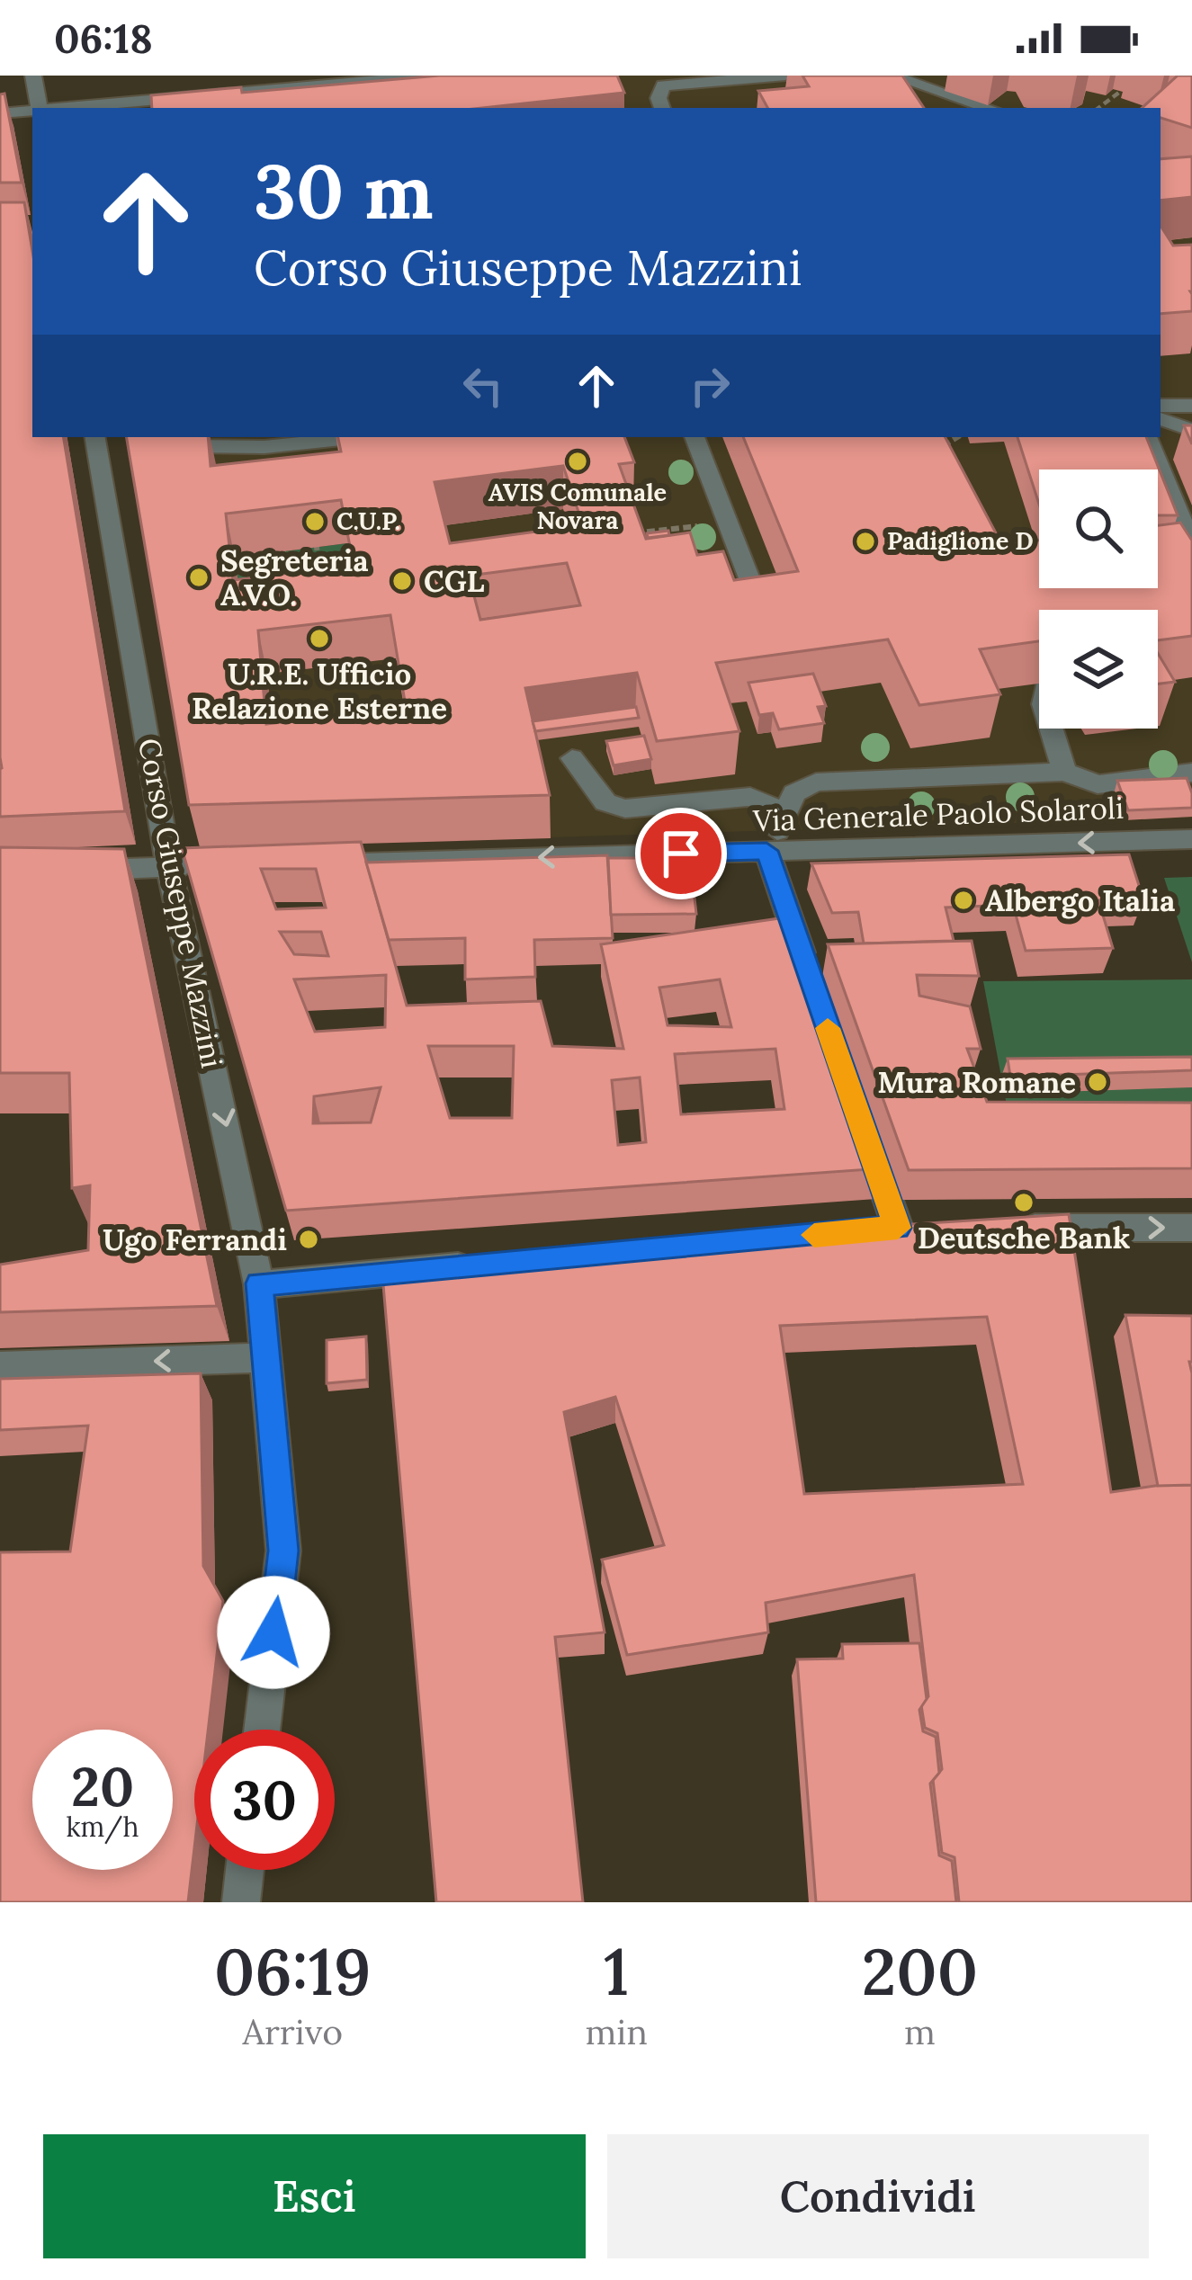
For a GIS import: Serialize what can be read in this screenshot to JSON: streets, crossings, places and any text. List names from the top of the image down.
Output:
{
  "streets": {
    "street": ["Via Generale Paolo Solaroli", "Corso Giuseppe Mazzini"]
  },
  "places": [
    "AVIS Comunale Novara",
    "C.U.P.",
    "Padiglione D",
    "Segreteria A.V.O.",
    "CGL",
    "U.R.E. Ufficio Relazione Esterne",
    "Albergo Italia",
    "Mura Romane",
    "Deutsche Bank",
    "Ugo Ferrandi"
  ],
  "page": {
    "status": "06:18",
    "turn": ["30 m", "Corso Giuseppe Mazzini"],
    "speed": "20 km/h",
    "limit": "30",
    "eta": [
      "06:19",
      "Arrivo",
      "1",
      "min",
      "200",
      "m"
    ],
    "buttons": ["Esci", "Condividi"]
  }
}
